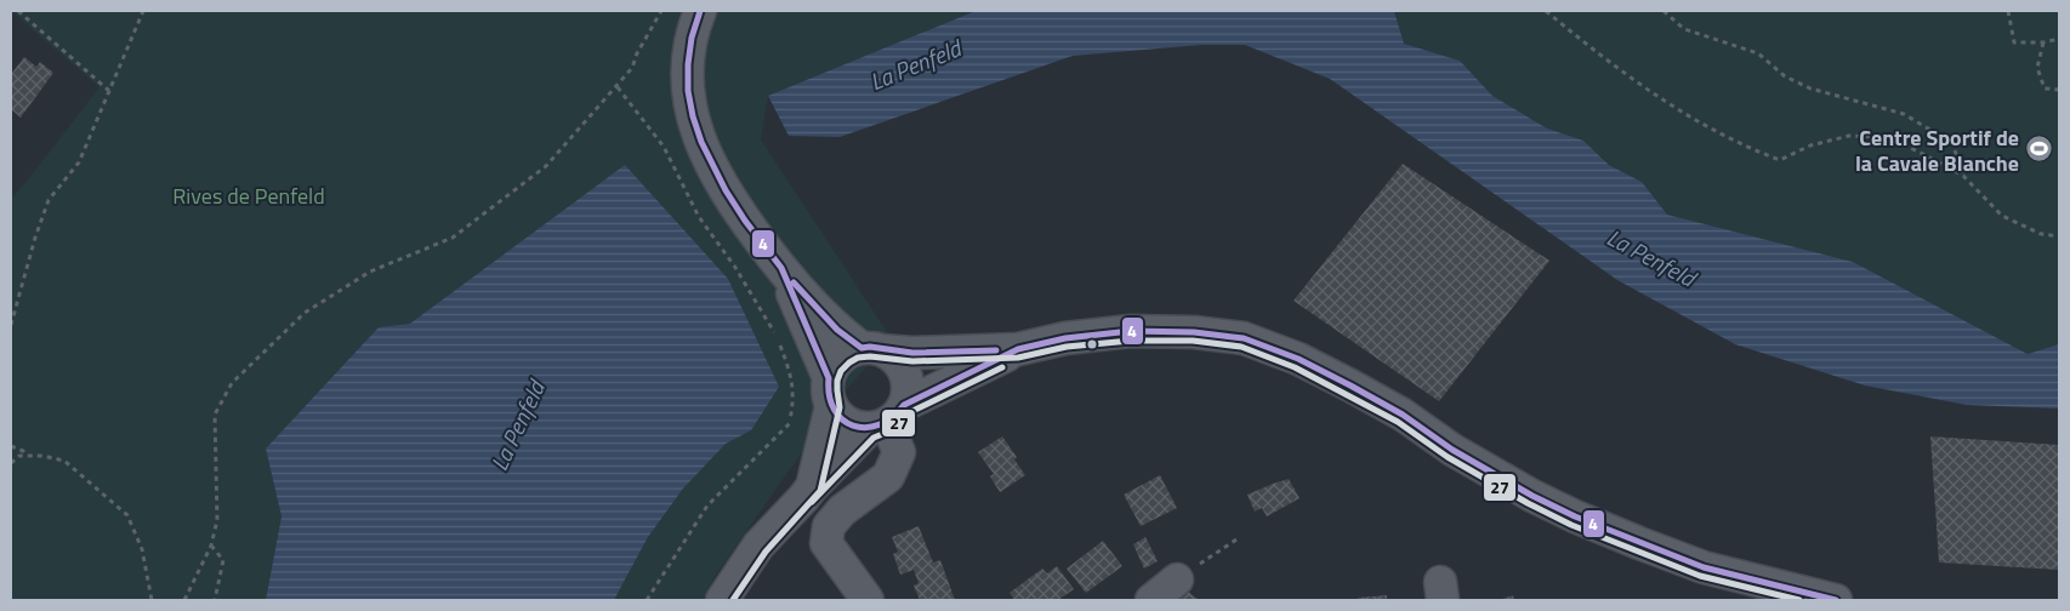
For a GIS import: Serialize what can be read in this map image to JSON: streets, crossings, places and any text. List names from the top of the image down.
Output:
{
  "water": ["La Penfeld"],
  "parks": ["Rives de Penfeld"],
  "places": {
    "sports": ["Centre Sportif de la Cavale Blanche"]
  },
  "lines": ["transit line 4", "transit line 27"]
}
